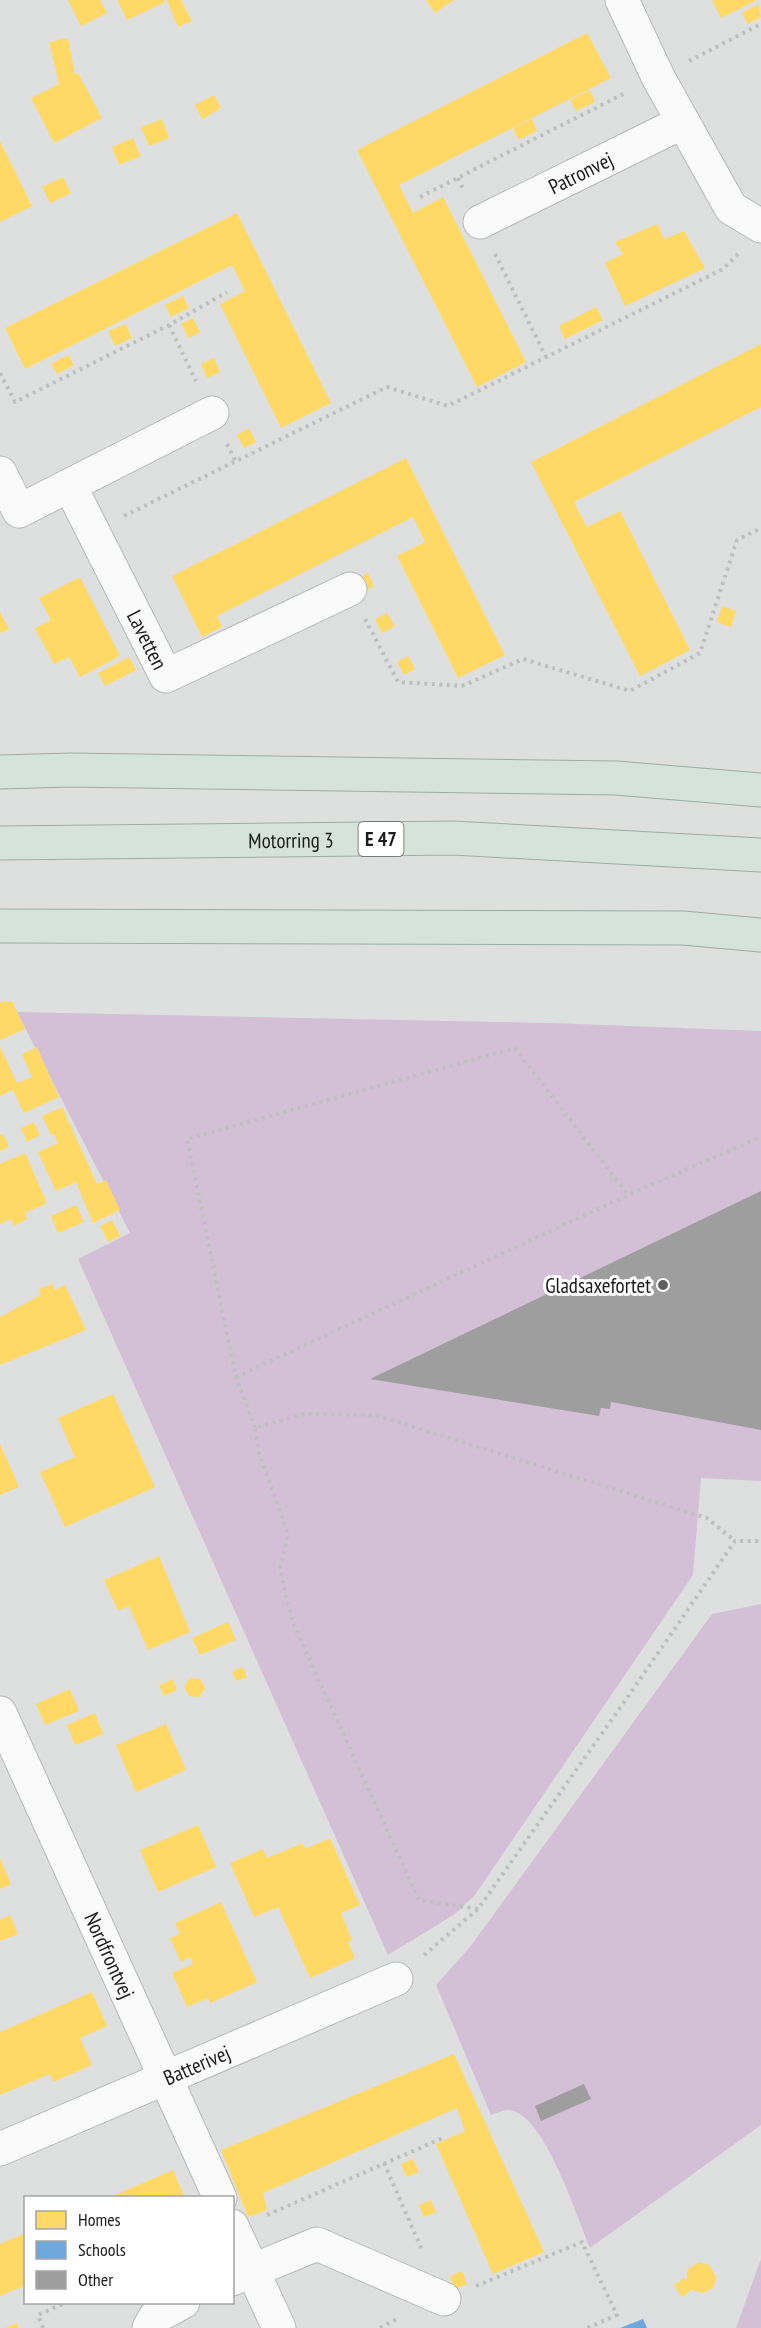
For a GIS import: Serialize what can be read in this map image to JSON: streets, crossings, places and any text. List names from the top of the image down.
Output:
{
  "streets": {
    "highway": ["E 47", "Motorring 3"],
    "street": [
      "Patronvej",
      "Lavetten",
      "Nordfrontvej",
      "Batterivej"
    ]
  },
  "crossings": [
    ["Nordfrontvej", "Batterivej"]
  ],
  "places": ["Gladsaxefortet"],
  "legend": ["Homes", "Schools", "Other"]
}
